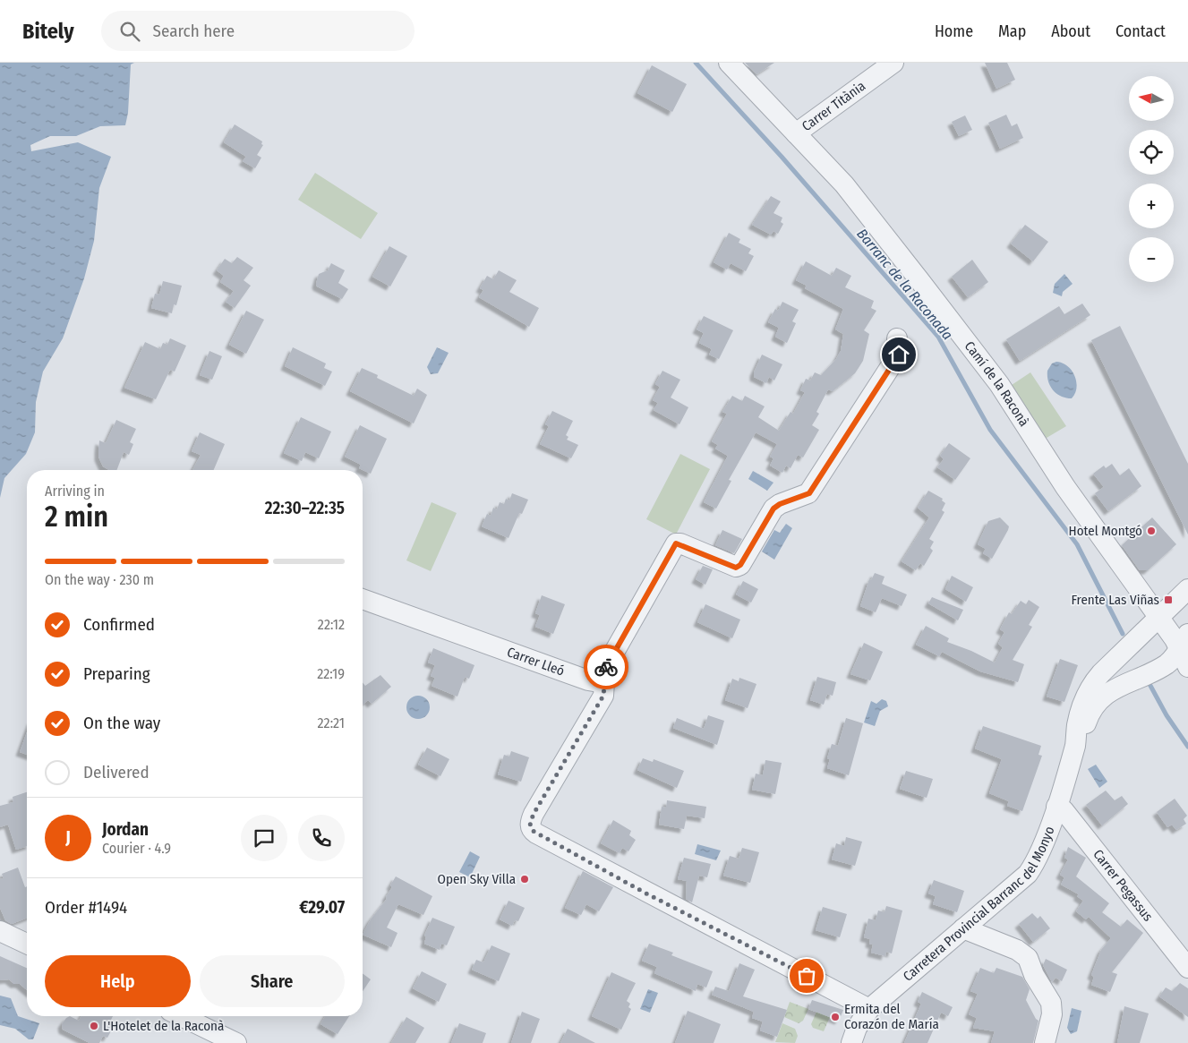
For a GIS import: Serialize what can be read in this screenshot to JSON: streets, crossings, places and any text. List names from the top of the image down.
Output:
{
  "streets": {
    "street": [
      "Carrer Titània",
      "Camí de la Raconà",
      "Carrer Lleó",
      "Carrer Pegassus",
      "Carretera Provincial Barranc del Monyo"
    ]
  },
  "crossings": [
    ["Carrer Titània", "Camí de la Raconà"],
    ["Camí de la Raconà", "Carretera Provincial Barranc del Monyo"],
    ["Carrer Pegassus", "Carretera Provincial Barranc del Monyo"]
  ],
  "water": ["Barranc de la Raconada"],
  "places": {
    "other": [
      "Hotel Montgó",
      "Open Sky Villa",
      "Ermita del Corazón de María",
      "L'Hotelet de la Raconà"
    ],
    "transit": ["Frente Las Viñas"]
  },
  "north": "left",
  "page": {
    "header": "Bitely",
    "search": "Search here",
    "nav": [
      "Home",
      "Map",
      "About",
      "Contact"
    ],
    "map_buttons": ["+", "−"],
    "heading": ["2 min", "Arriving in", "22:30–22:35"],
    "panel": [
      "Jordan",
      "Courier · 4.9",
      "Order #1494",
      "€29.07"
    ],
    "bar": "On the way · 230 m",
    "list": [
      ["Confirmed", "22:12"],
      ["Preparing", "22:19"],
      ["On the way", "22:21"],
      "Delivered"
    ],
    "round": "J",
    "buttons": ["Help", "Share"]
  }
}
